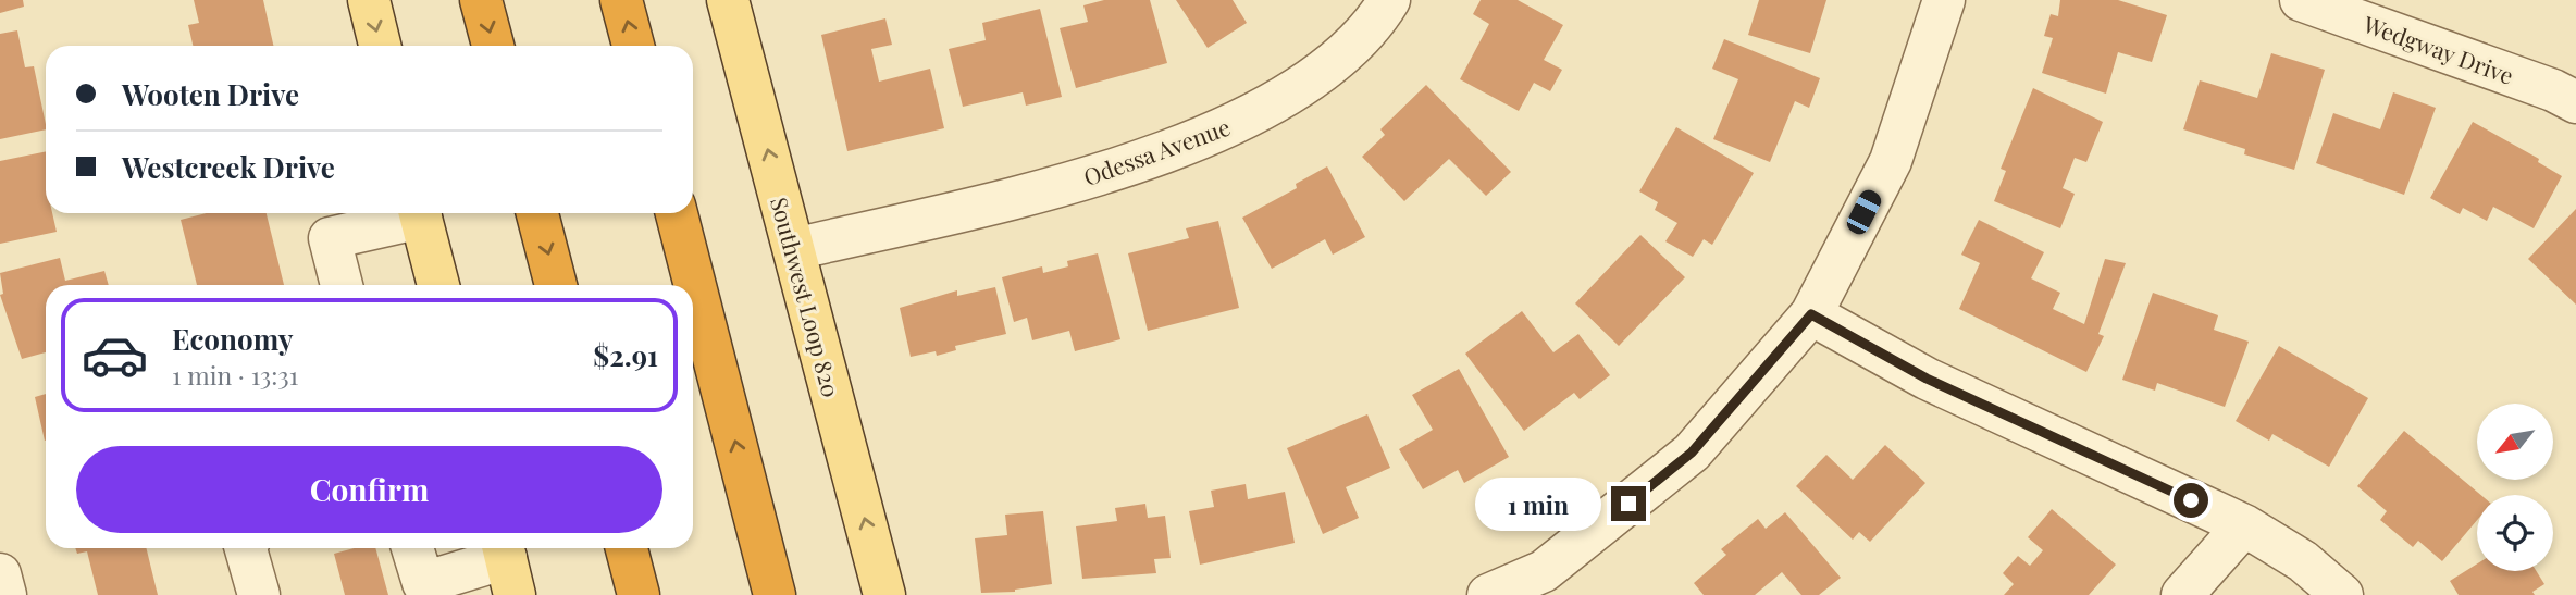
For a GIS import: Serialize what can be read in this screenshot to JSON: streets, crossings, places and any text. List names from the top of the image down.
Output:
{
  "streets": {
    "main road": ["Southwest Loop 820"],
    "street": ["Wedgway Drive", "Odessa Avenue"]
  },
  "crossings": [
    ["Odessa Avenue", "Southwest Loop 820"]
  ],
  "one_way": ["Southwest Loop 820"],
  "north": "bottom left",
  "page": {
    "banner": ["Wooten Drive", "Westcreek Drive"],
    "list": [
      {
        "name": "Economy",
        "note": "1 min · 13:31",
        "value": "$2.91"
      }
    ],
    "buttons": "Confirm",
    "bubble": "1 min"
  }
}
